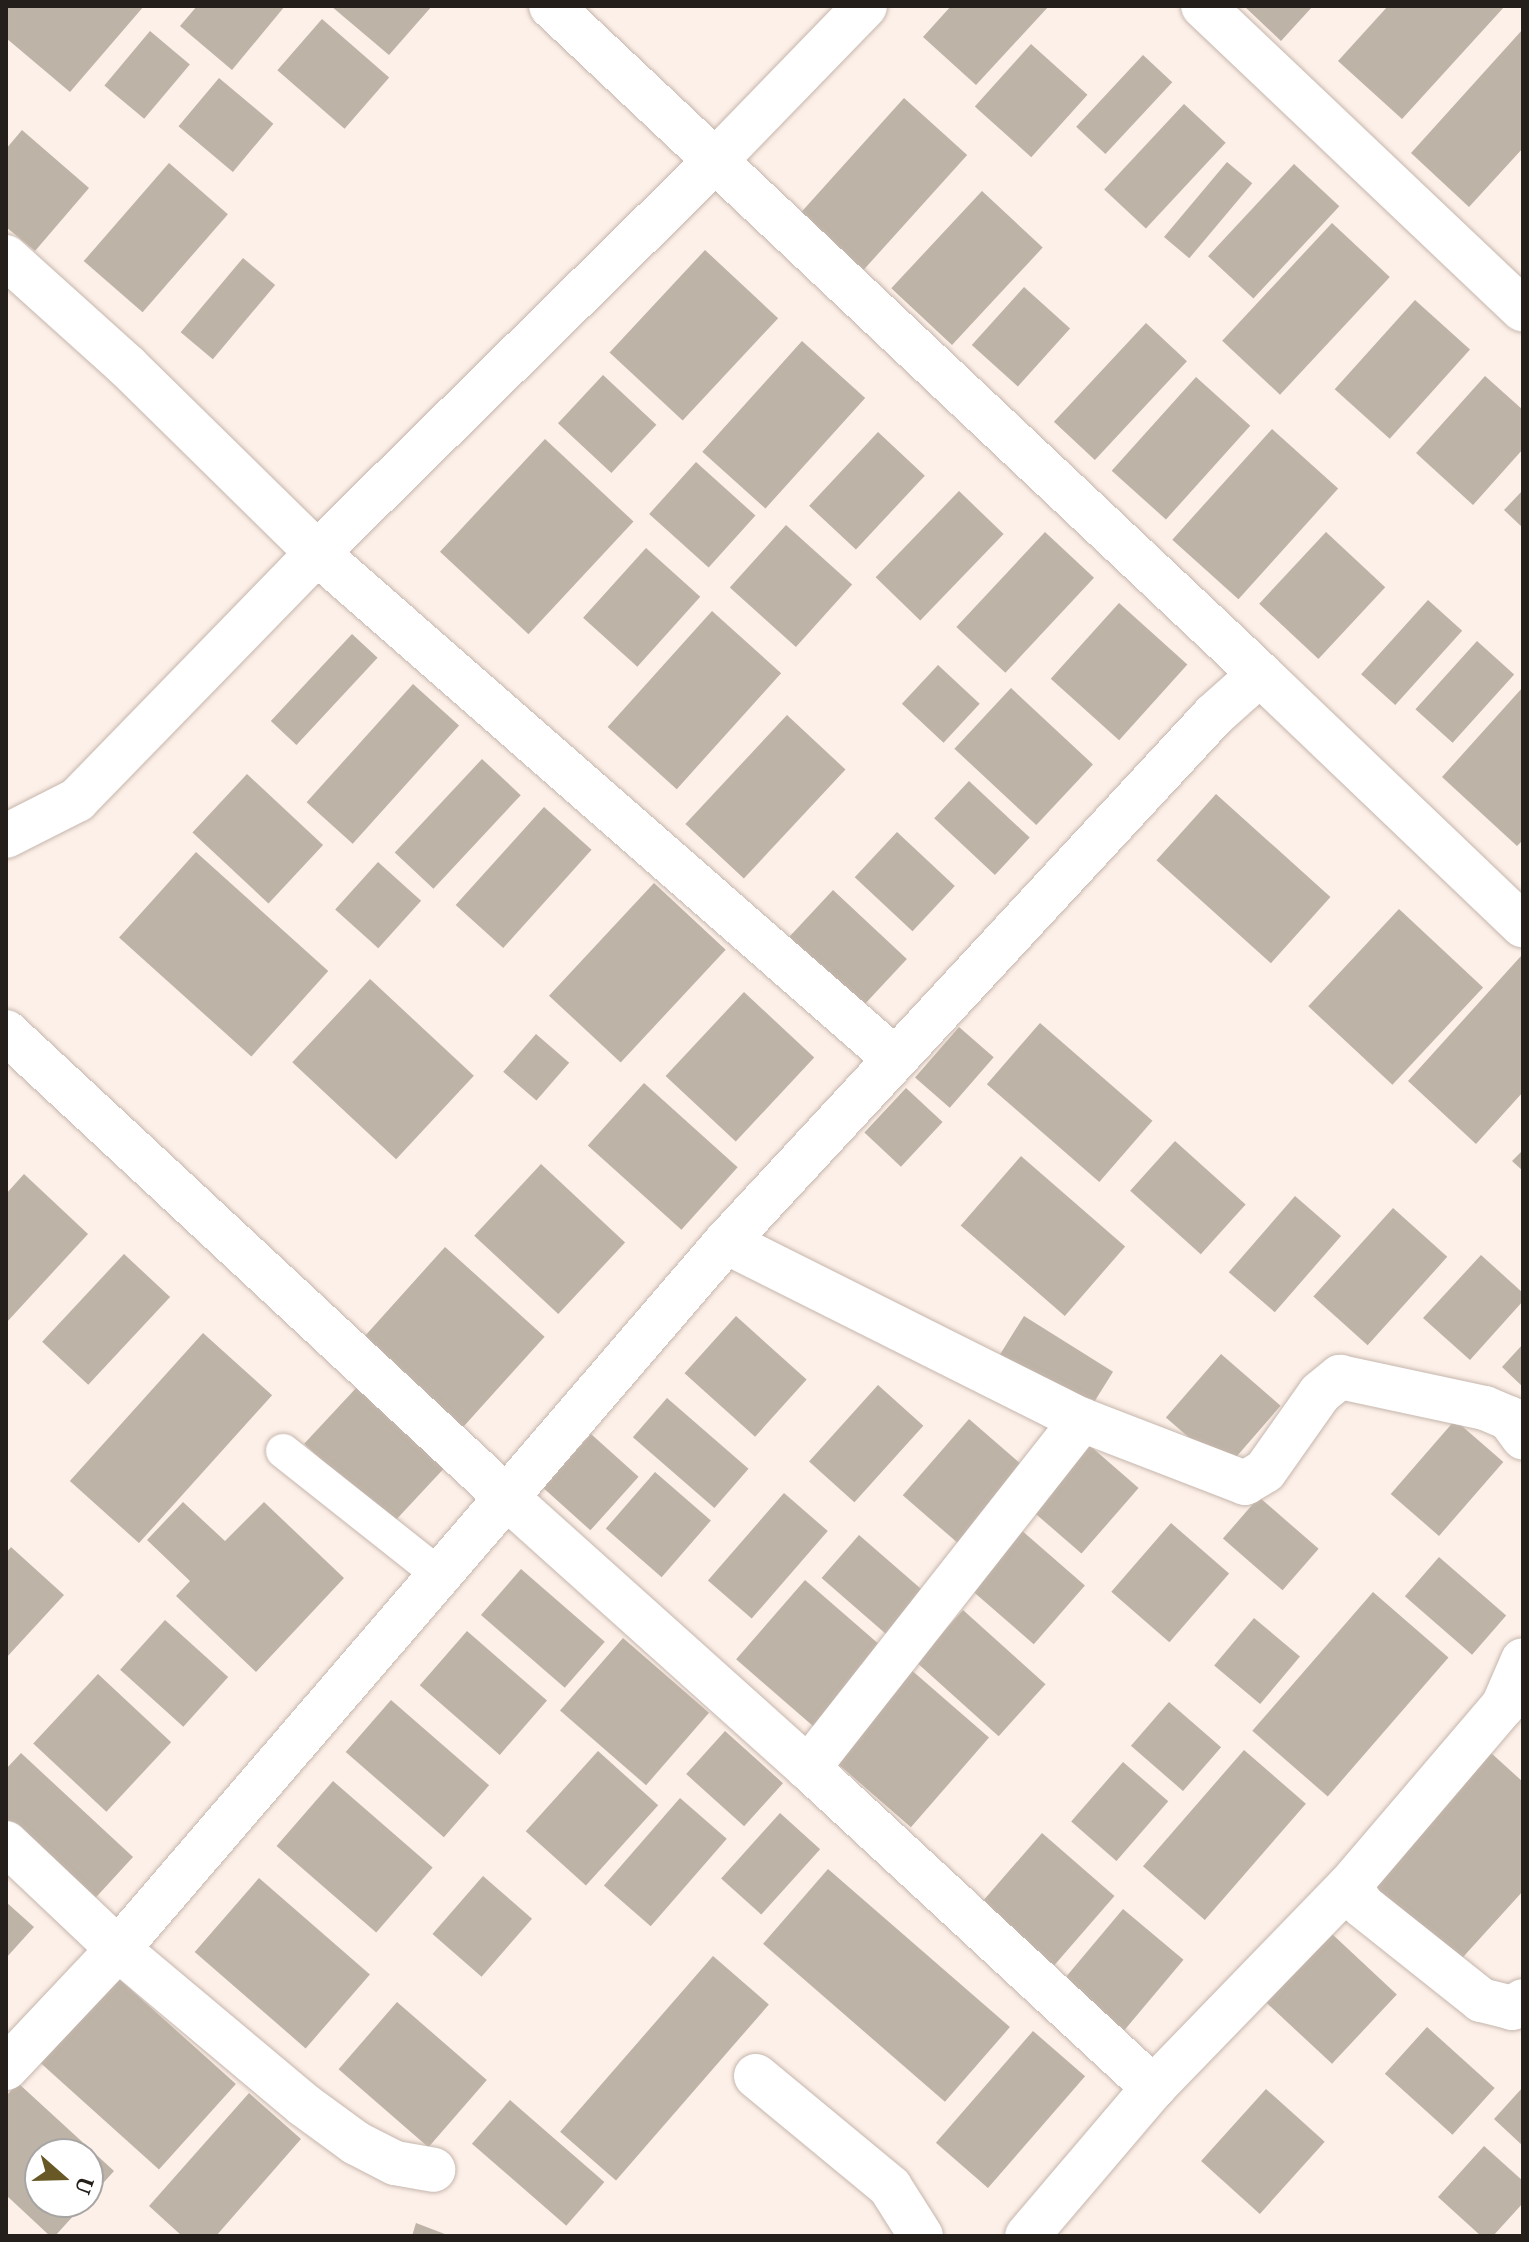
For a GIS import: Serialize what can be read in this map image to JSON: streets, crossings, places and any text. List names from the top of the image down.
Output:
{
  "north": "right"
}
